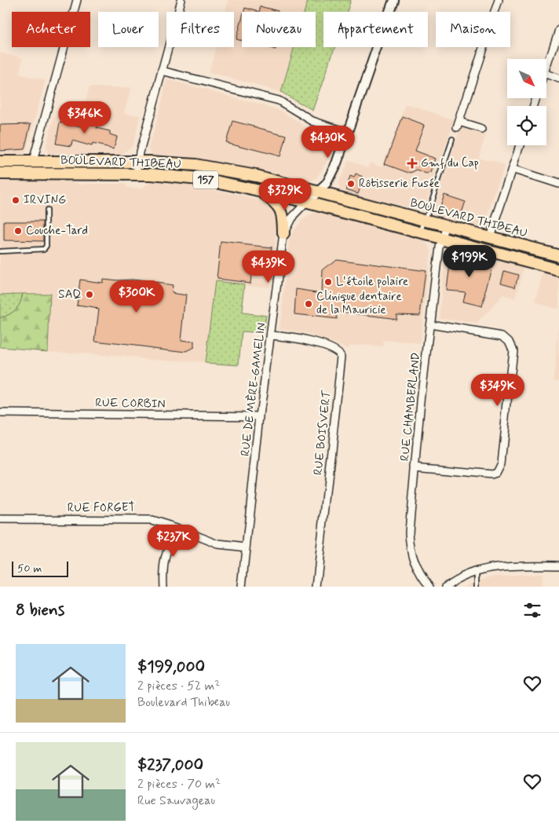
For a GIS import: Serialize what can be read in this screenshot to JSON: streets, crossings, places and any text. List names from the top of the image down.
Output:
{
  "streets": {
    "main road": ["BOULEVARD THIBEAU", "157"],
    "street": [
      "RUE DE MÈRE-GAMELIN",
      "RUE CORBIN",
      "RUE CHAMBERLAND",
      "RUE BOISVERT",
      "RUE FORGET"
    ]
  },
  "crossings": [
    ["BOULEVARD THIBEAU", "RUE DE MÈRE-GAMELIN"],
    ["BOULEVARD THIBEAU", "RUE CHAMBERLAND"],
    ["RUE DE MÈRE-GAMELIN", "RUE CORBIN"],
    ["RUE DE MÈRE-GAMELIN", "RUE BOISVERT"],
    ["RUE DE MÈRE-GAMELIN", "RUE FORGET"]
  ],
  "places": {
    "health": ["Gmf du Cap"],
    "other": [
      "Rôtisserie Fusée",
      "IRVING",
      "Couche-Tard",
      "L'étoile polaire",
      "SAQ",
      "Clinique dentaire de la Mauricie"
    ]
  },
  "scale_bar": "50 m",
  "north": "bottom right",
  "page": {
    "chip": [
      "Acheter",
      "Louer",
      "Filtres",
      "Nouveau",
      "Appartement",
      "Maison"
    ],
    "price": [
      "$346K",
      "$430K",
      "$329K",
      "$199K",
      "$439K",
      "$300K",
      "$349K",
      "$237K"
    ],
    "scale": "50 m",
    "heading": "8 biens",
    "list": [
      {
        "name": "$199,000",
        "note": "2 pièces · 52 m² · Boulevard Thibeau"
      },
      {
        "name": "$237,000",
        "note": "2 pièces · 70 m² · Rue Sauvageau"
      }
    ]
  }
}
